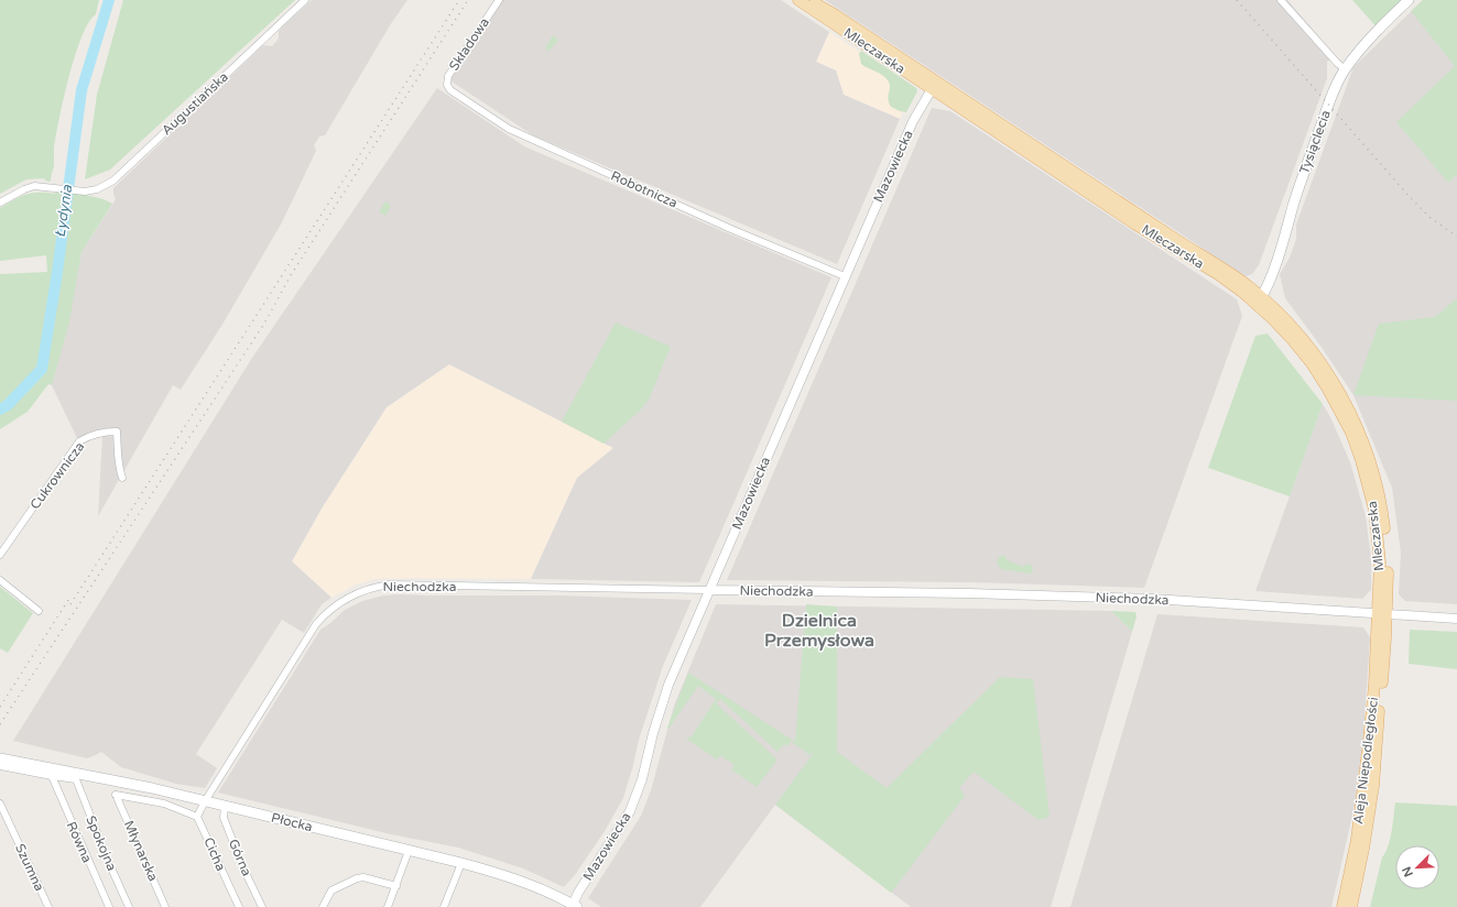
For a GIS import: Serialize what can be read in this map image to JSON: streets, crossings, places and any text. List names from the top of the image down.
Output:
{
  "streets": {
    "main road": [
      "Mleczarska",
      "Tysiąclecia",
      "Aleja Niepodległości",
      "Płocka"
    ],
    "street": [
      "Składowa",
      "Augustiańska",
      "Mazowiecka",
      "Robotnicza",
      "Cukrownicza",
      "Niechodzka",
      "Równa",
      "Spokojna",
      "Młynarska",
      "Cicha",
      "Górna",
      "Szumna"
    ]
  },
  "crossings": [
    ["Składowa", "Robotnicza"],
    ["Mleczarska", "Tysiąclecia"],
    ["Mleczarska", "Mazowiecka"],
    ["Mleczarska", "Niechodzka"],
    ["Mleczarska", "Aleja Niepodległości"],
    ["Mazowiecka", "Robotnicza"],
    ["Mazowiecka", "Niechodzka"],
    ["Mazowiecka", "Płocka"],
    ["Niechodzka", "Aleja Niepodległości"],
    ["Niechodzka", "Płocka"],
    ["Płocka", "Górna"],
    ["Równa", "Spokojna"],
    ["Młynarska", "Cicha"]
  ],
  "districts": ["Dzielnica Przemysłowa"],
  "water": ["Łydynia"],
  "north": "bottom left"
}
